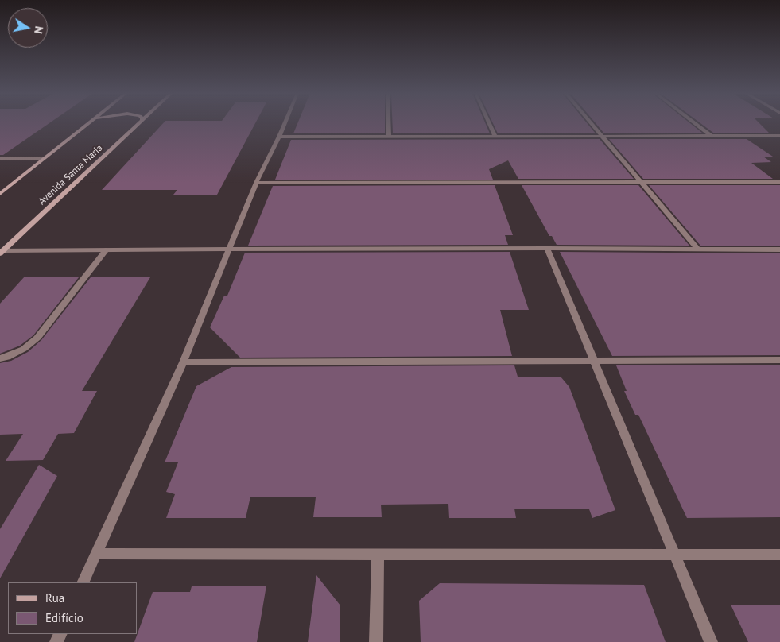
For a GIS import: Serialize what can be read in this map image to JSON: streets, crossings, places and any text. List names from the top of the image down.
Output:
{
  "streets": {
    "main road": ["Avenida Santa Maria"]
  },
  "legend": ["Rua", "Edifício"],
  "north": "right"
}
